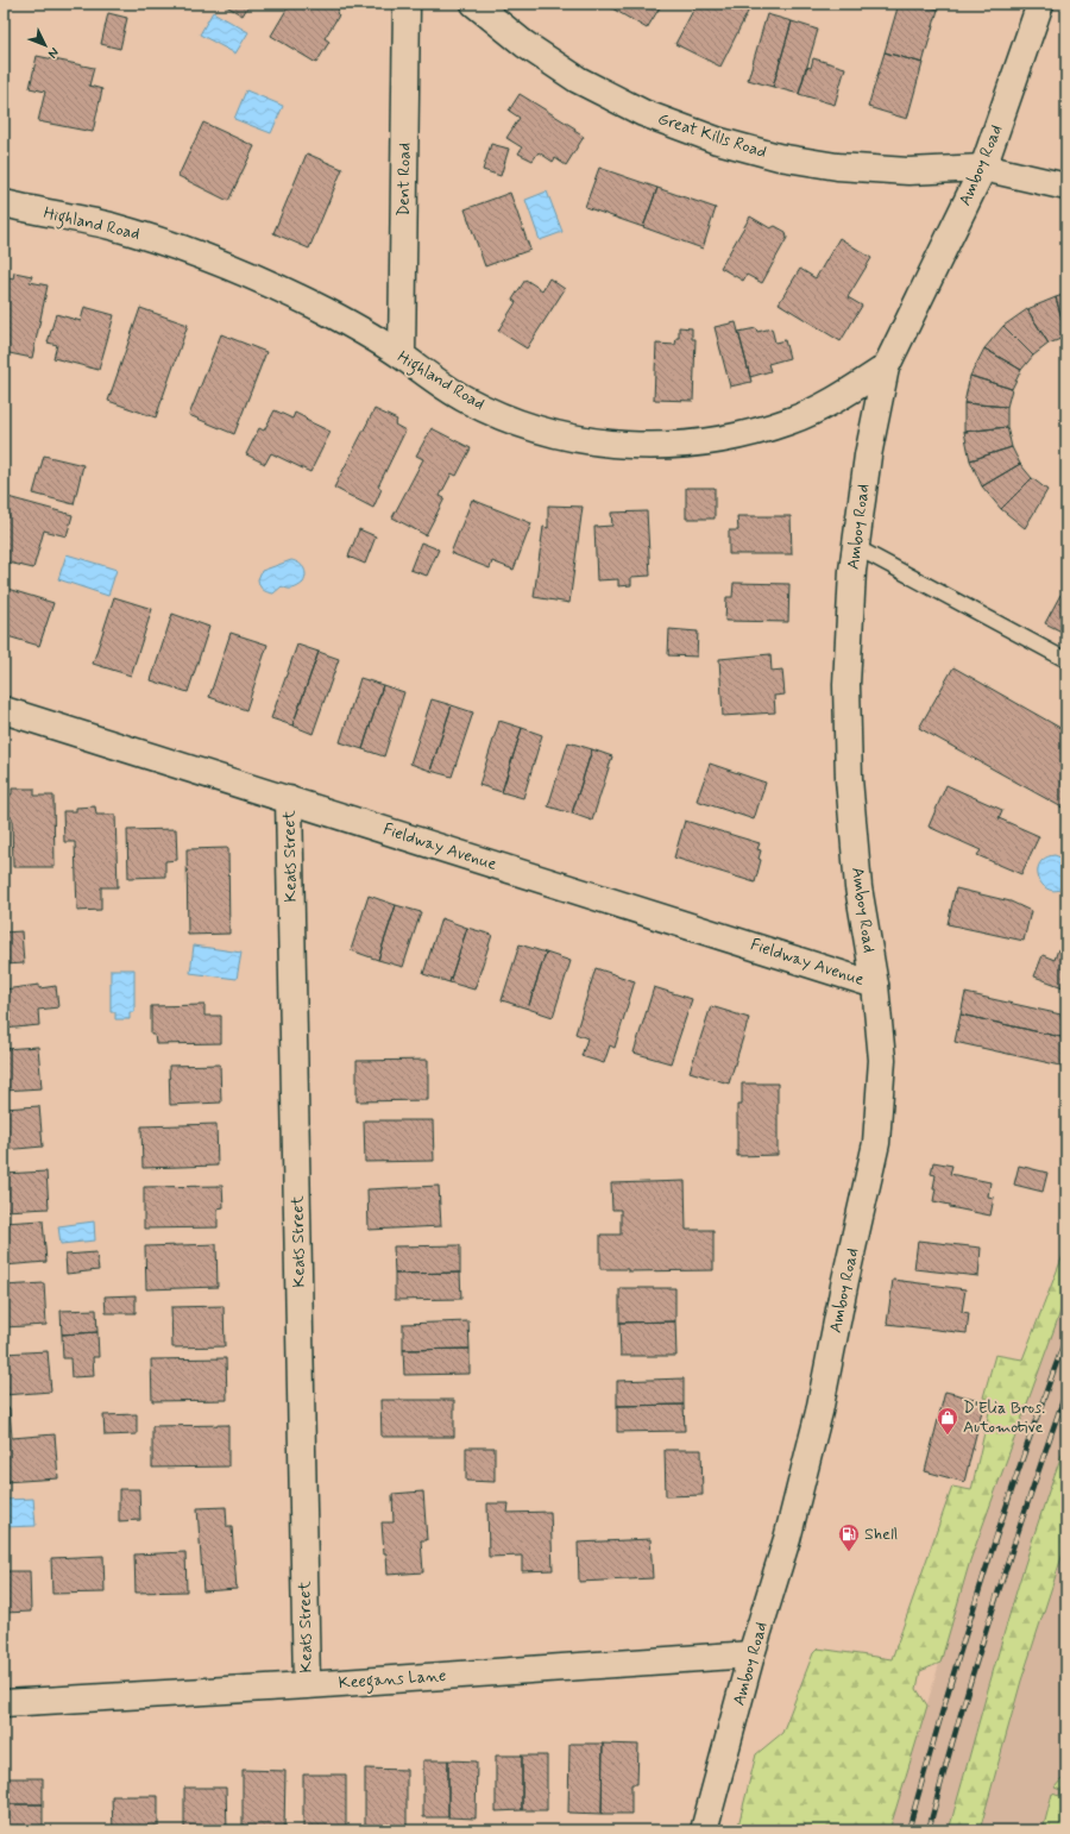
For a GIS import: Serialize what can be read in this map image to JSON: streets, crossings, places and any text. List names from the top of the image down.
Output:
{
  "streets": {
    "street": [
      "Great Kills Road",
      "Amboy Road",
      "Dent Road",
      "Highland Road",
      "Fieldway Avenue",
      "Keats Street",
      "Keegans Lane"
    ]
  },
  "crossings": [
    ["Great Kills Road", "Amboy Road"],
    ["Amboy Road", "Highland Road"],
    ["Amboy Road", "Fieldway Avenue"],
    ["Amboy Road", "Keegans Lane"],
    ["Dent Road", "Highland Road"],
    ["Fieldway Avenue", "Keats Street"],
    ["Keats Street", "Keegans Lane"]
  ],
  "places": {
    "shop": ["D'Elia Bros. Automotive"],
    "fuel station": ["Shell"]
  },
  "north": "bottom right"
}
